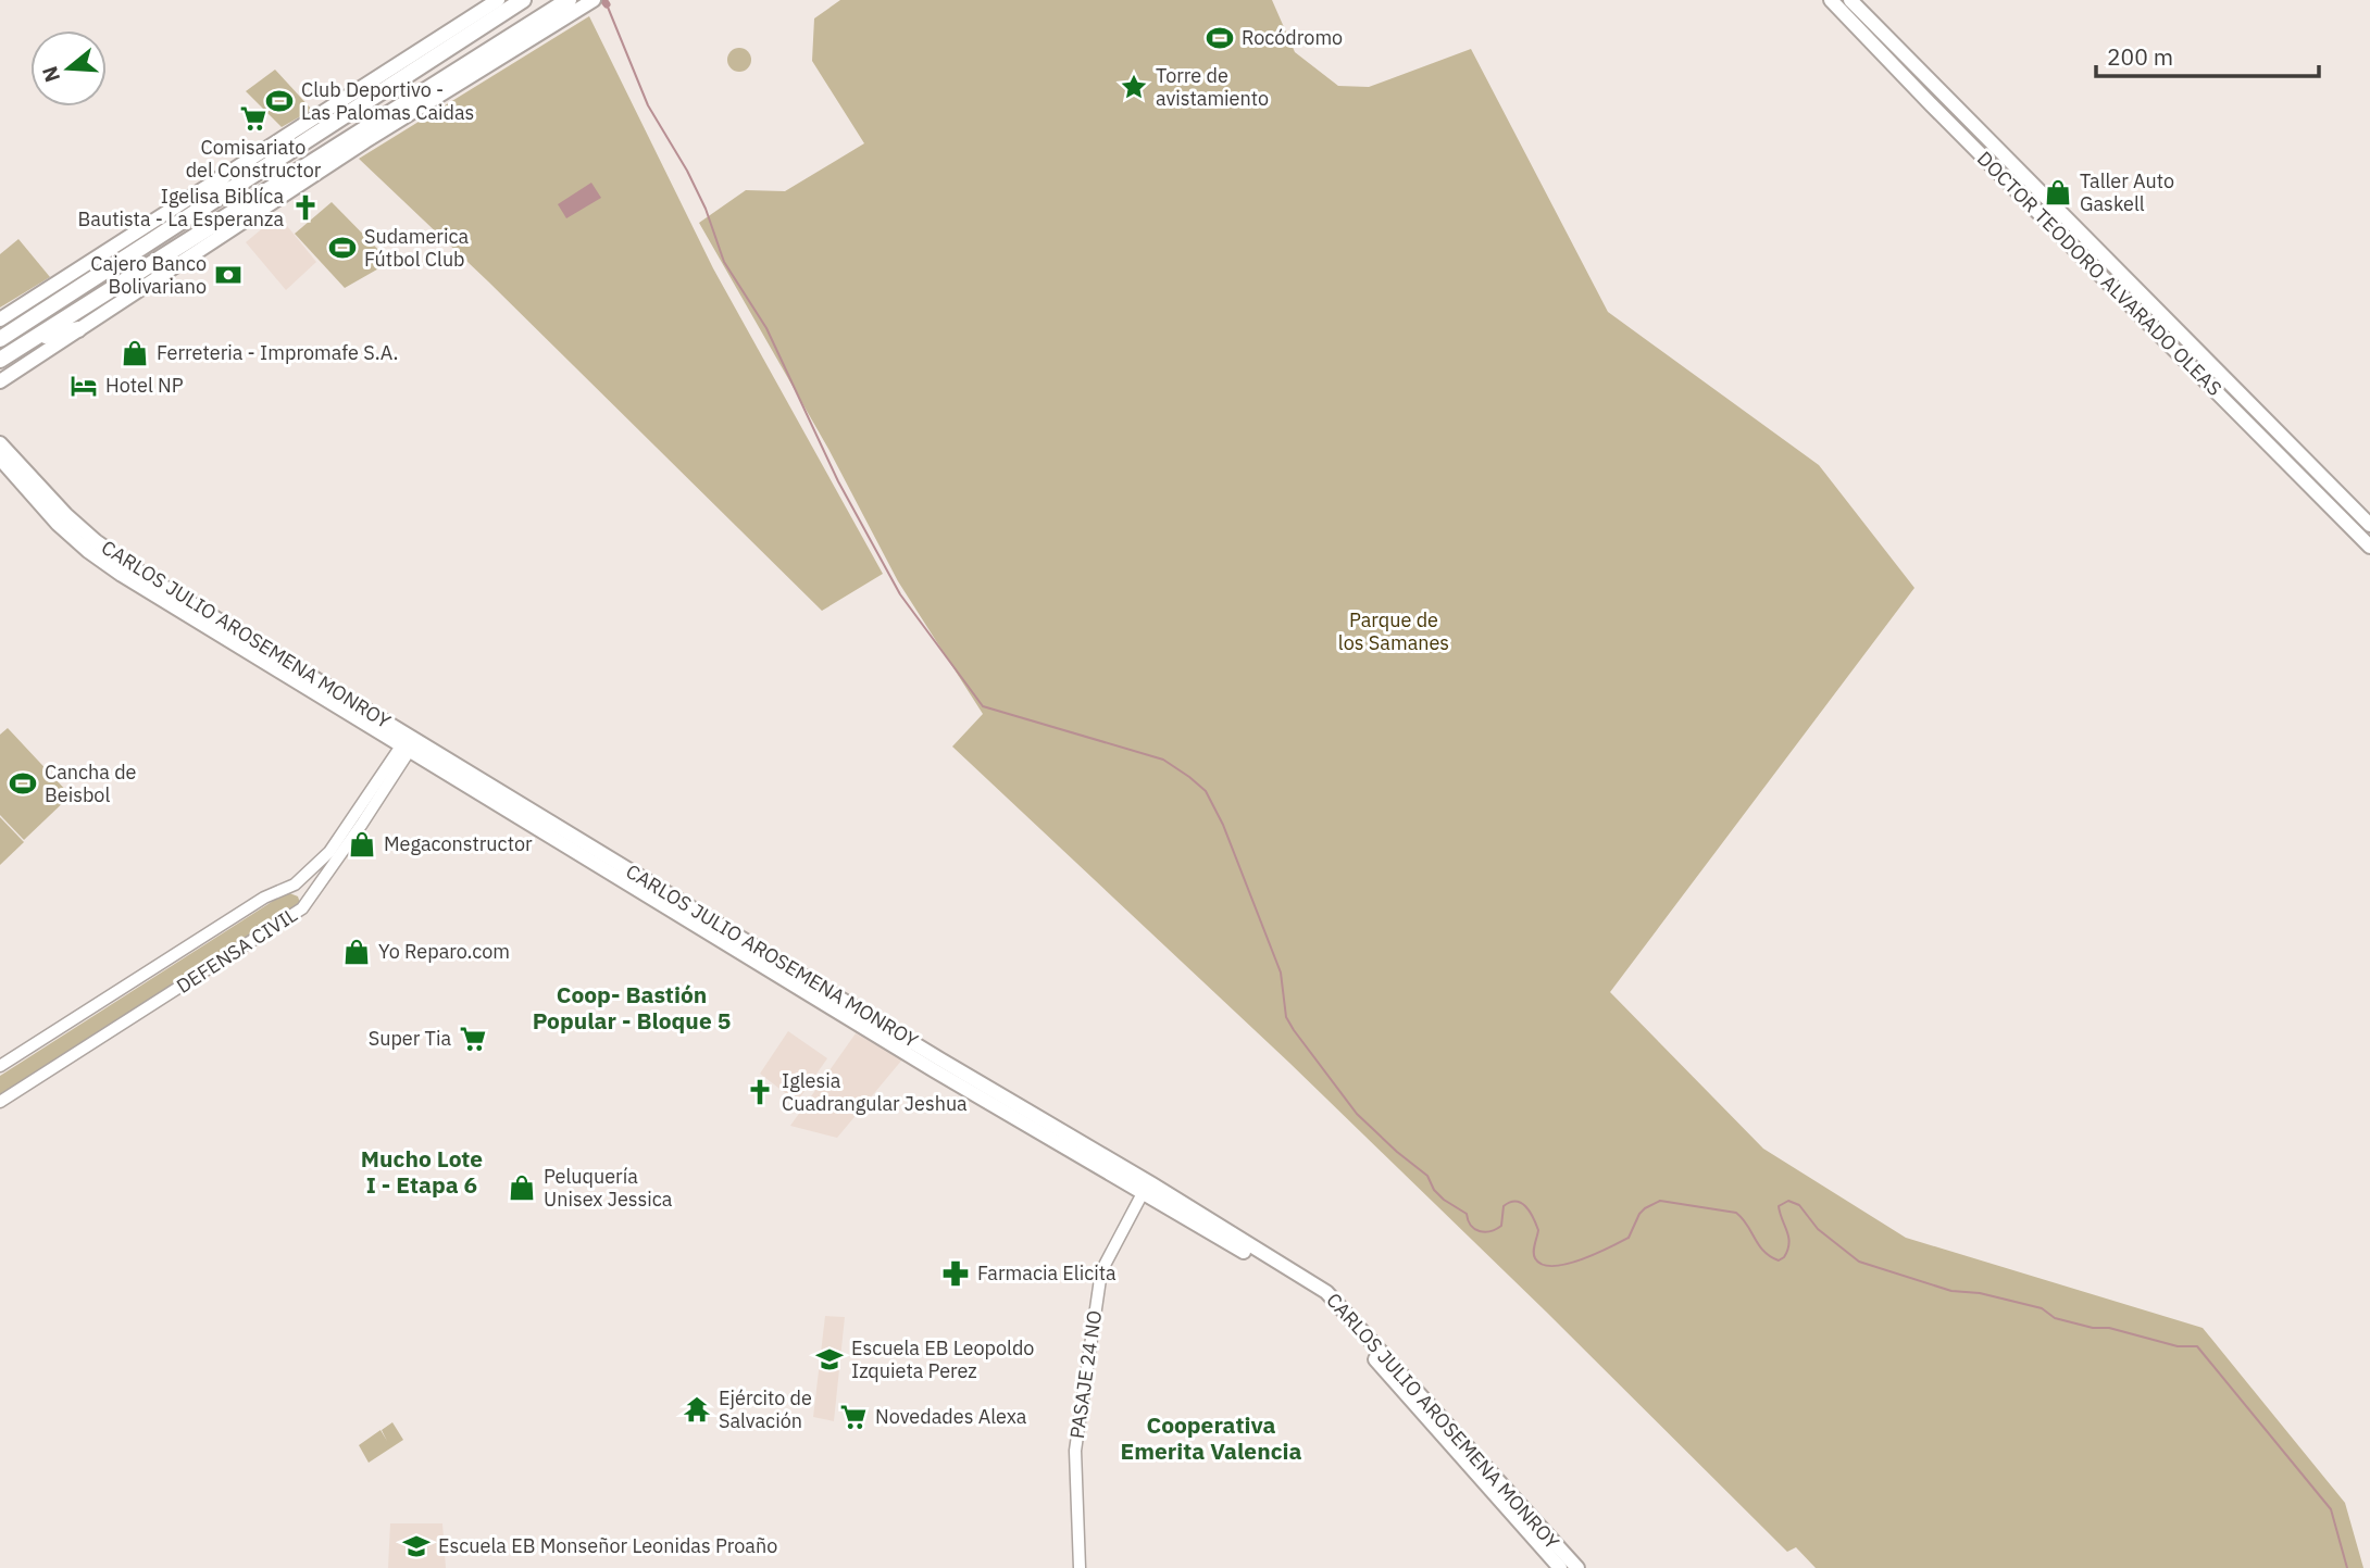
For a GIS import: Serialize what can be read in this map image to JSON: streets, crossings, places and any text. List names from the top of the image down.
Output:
{
  "streets": {
    "main road": ["DOCTOR TEODORO ALVARADO OLEAS", "CARLOS JULIO AROSEMENA MONROY"],
    "street": ["DEFENSA CIVIL", "PASAJE 24 NO"]
  },
  "crossings": [
    ["CARLOS JULIO AROSEMENA MONROY", "DEFENSA CIVIL"],
    ["CARLOS JULIO AROSEMENA MONROY", "PASAJE 24 NO"]
  ],
  "districts": ["Coop- Bastión Popular - Bloque 5", "Mucho Lote I - Etapa 6", "Cooperativa Emerita Valencia"],
  "parks": ["Parque de los Samanes"],
  "places": {
    "sports": [
      "Rocódromo",
      "Club Deportivo - Las Palomas Caidas",
      "Sudamerica Fútbol Club",
      "Cancha de Beisbol"
    ],
    "place": ["Torre de avistamiento"],
    "supermarket": ["Comisariato del Constructor", "Super Tia", "Novedades Alexa"],
    "shop": [
      "Taller Auto Gaskell",
      "Ferreteria - Impromafe S.A.",
      "Megaconstructor",
      "Yo Reparo.com",
      "Peluquería Unisex Jessica"
    ],
    "church": ["Igelisa Biblíca Bautista - La Esperanza", "Iglesia Cuadrangular Jeshua"],
    "bank": ["Cajero Banco Bolivariano"],
    "hotel": ["Hotel NP"],
    "pharmacy": ["Farmacia Elicita"],
    "school or university": ["Escuela EB Leopoldo Izquieta Perez", "Escuela EB Monseñor Leonidas Proaño"],
    "temple": ["Ejército de Salvación"]
  },
  "scale_bar": "200 m",
  "north": "left"
}
